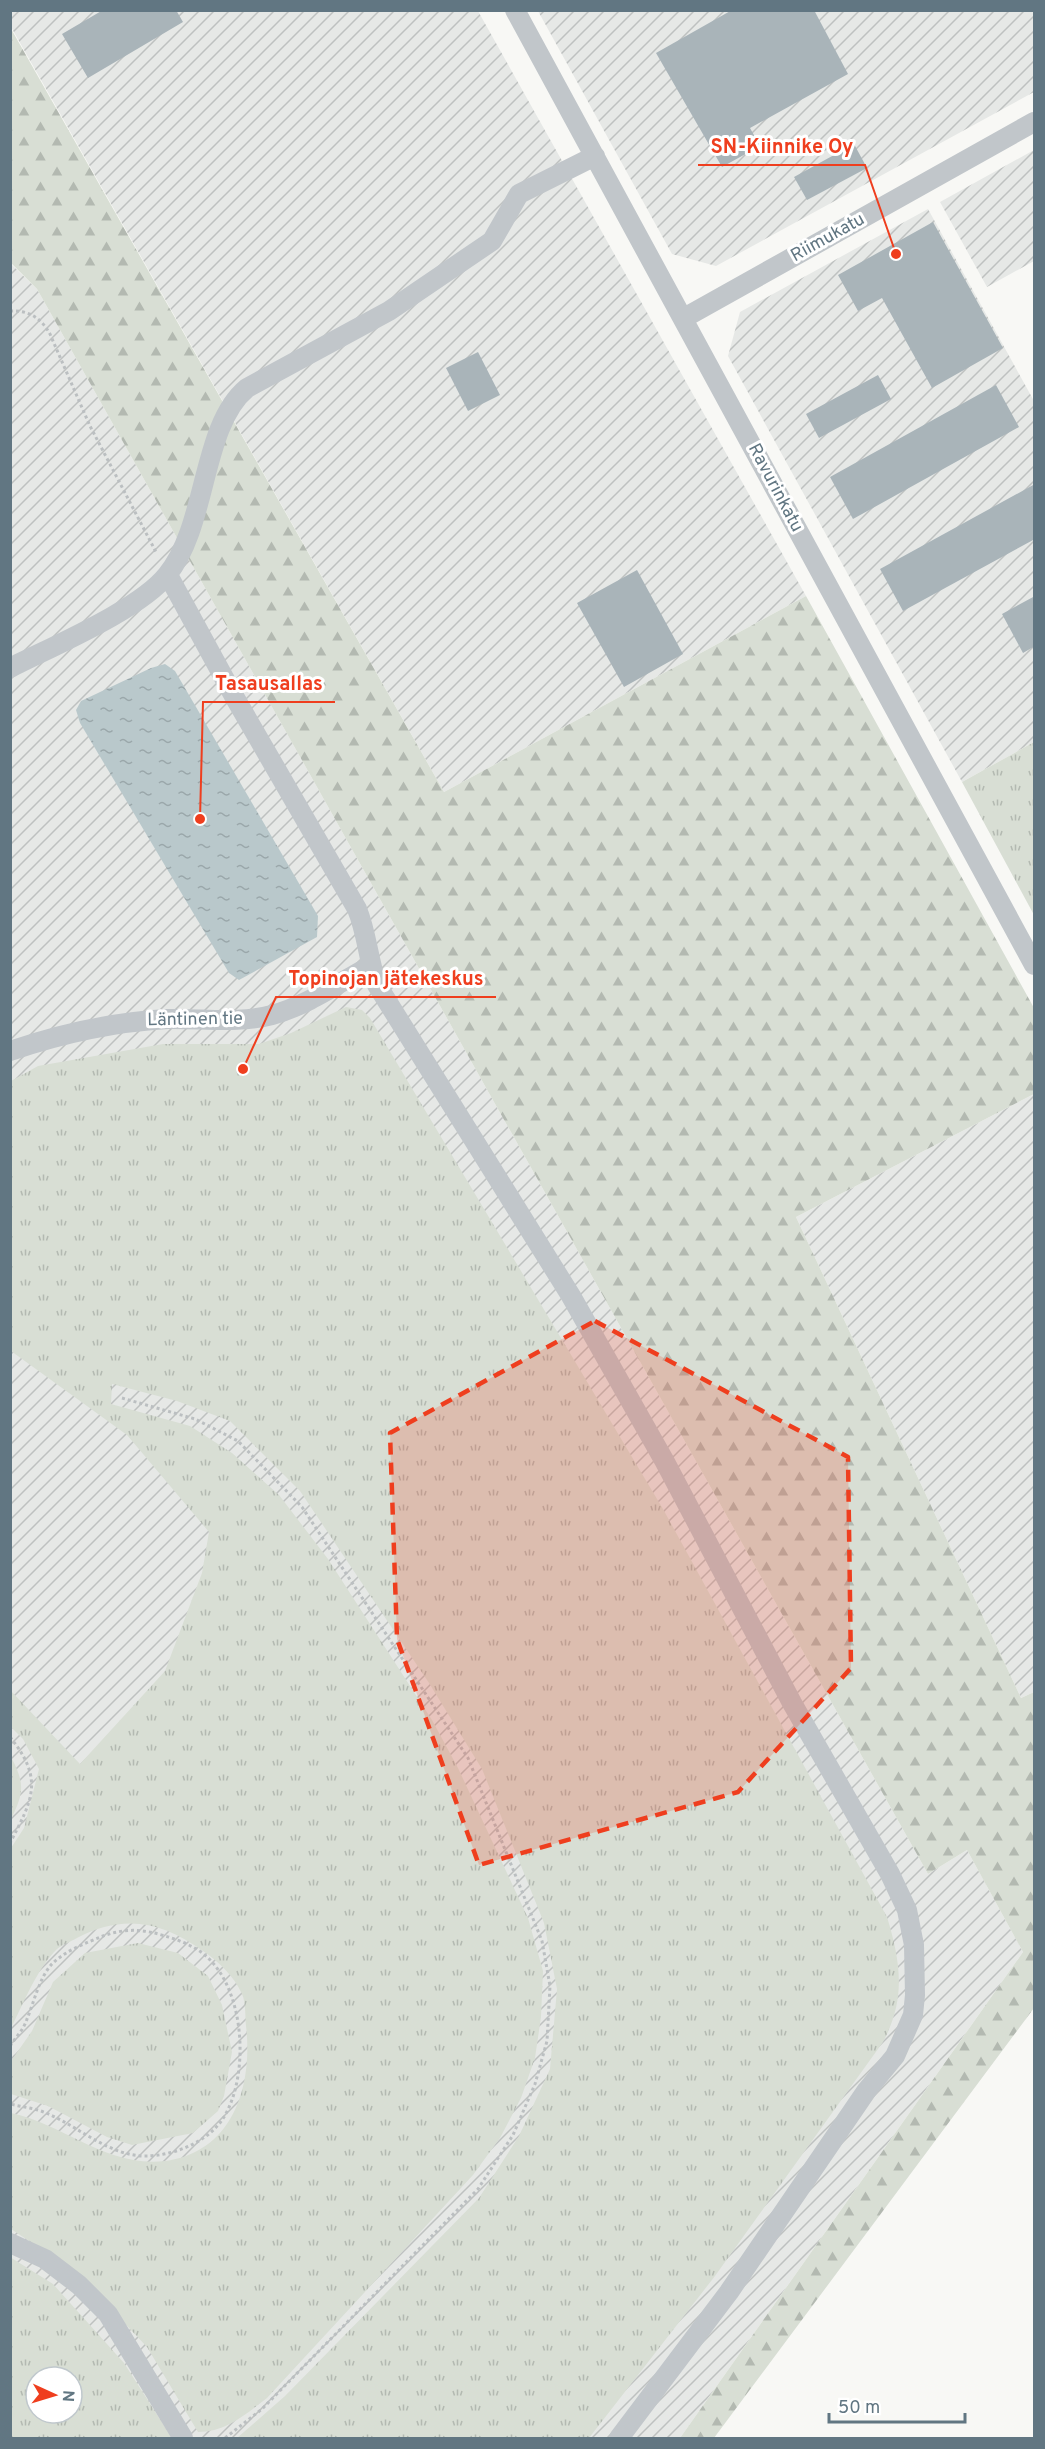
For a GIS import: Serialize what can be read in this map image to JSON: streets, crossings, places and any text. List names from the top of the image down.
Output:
{
  "streets": {
    "street": ["Riimukatu", "Ravurinkatu", "Läntinen tie"]
  },
  "crossings": [
    ["Riimukatu", "Ravurinkatu"]
  ],
  "places": ["SN-Kiinnike Oy", "Tasausallas", "Topinojan jätekeskus"],
  "scale_bar": "50 m",
  "north": "right"
}
